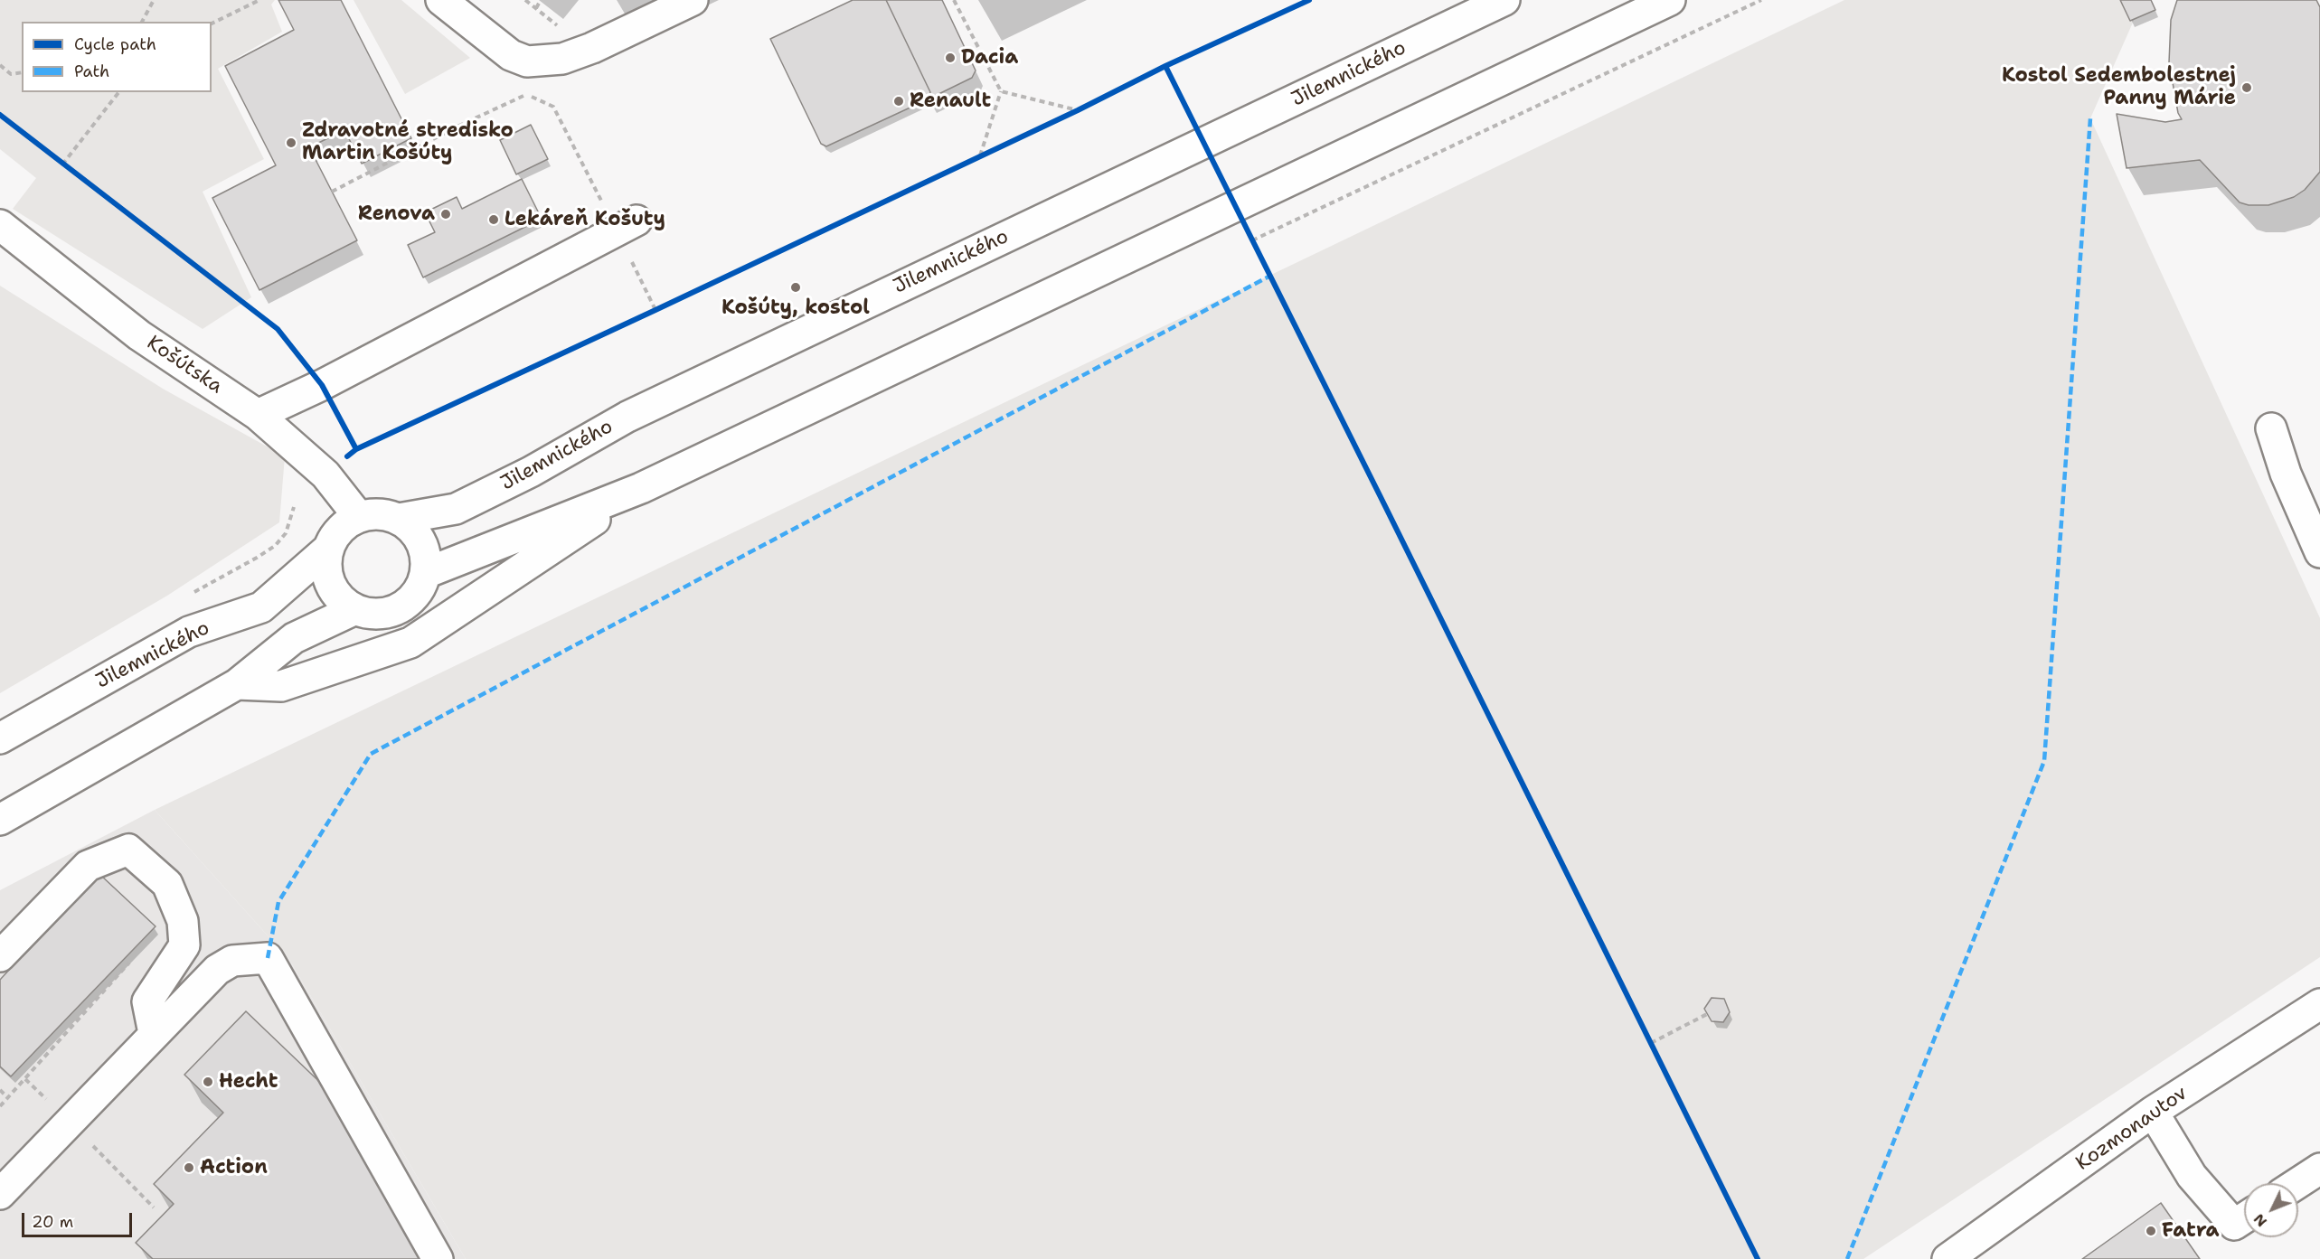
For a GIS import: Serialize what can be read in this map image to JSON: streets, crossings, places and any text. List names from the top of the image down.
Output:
{
  "streets": {
    "main road": ["Jilemnického", "Košútska", "Kozmonautov"]
  },
  "crossings": [
    ["Jilemnického", "Košútska"]
  ],
  "places": [
    "Dacia",
    "Kostol Sedembolestnej Panny Márie",
    "Renault",
    "Zdravotné stredisko Martin Košúty",
    "Renova",
    "Lekáreň Košuty",
    "Košúty, kostol",
    "Hecht",
    "Action",
    "Fatra"
  ],
  "legend": ["Cycle path", "Path"],
  "scale_bar": "20 m",
  "north": "bottom left"
}
